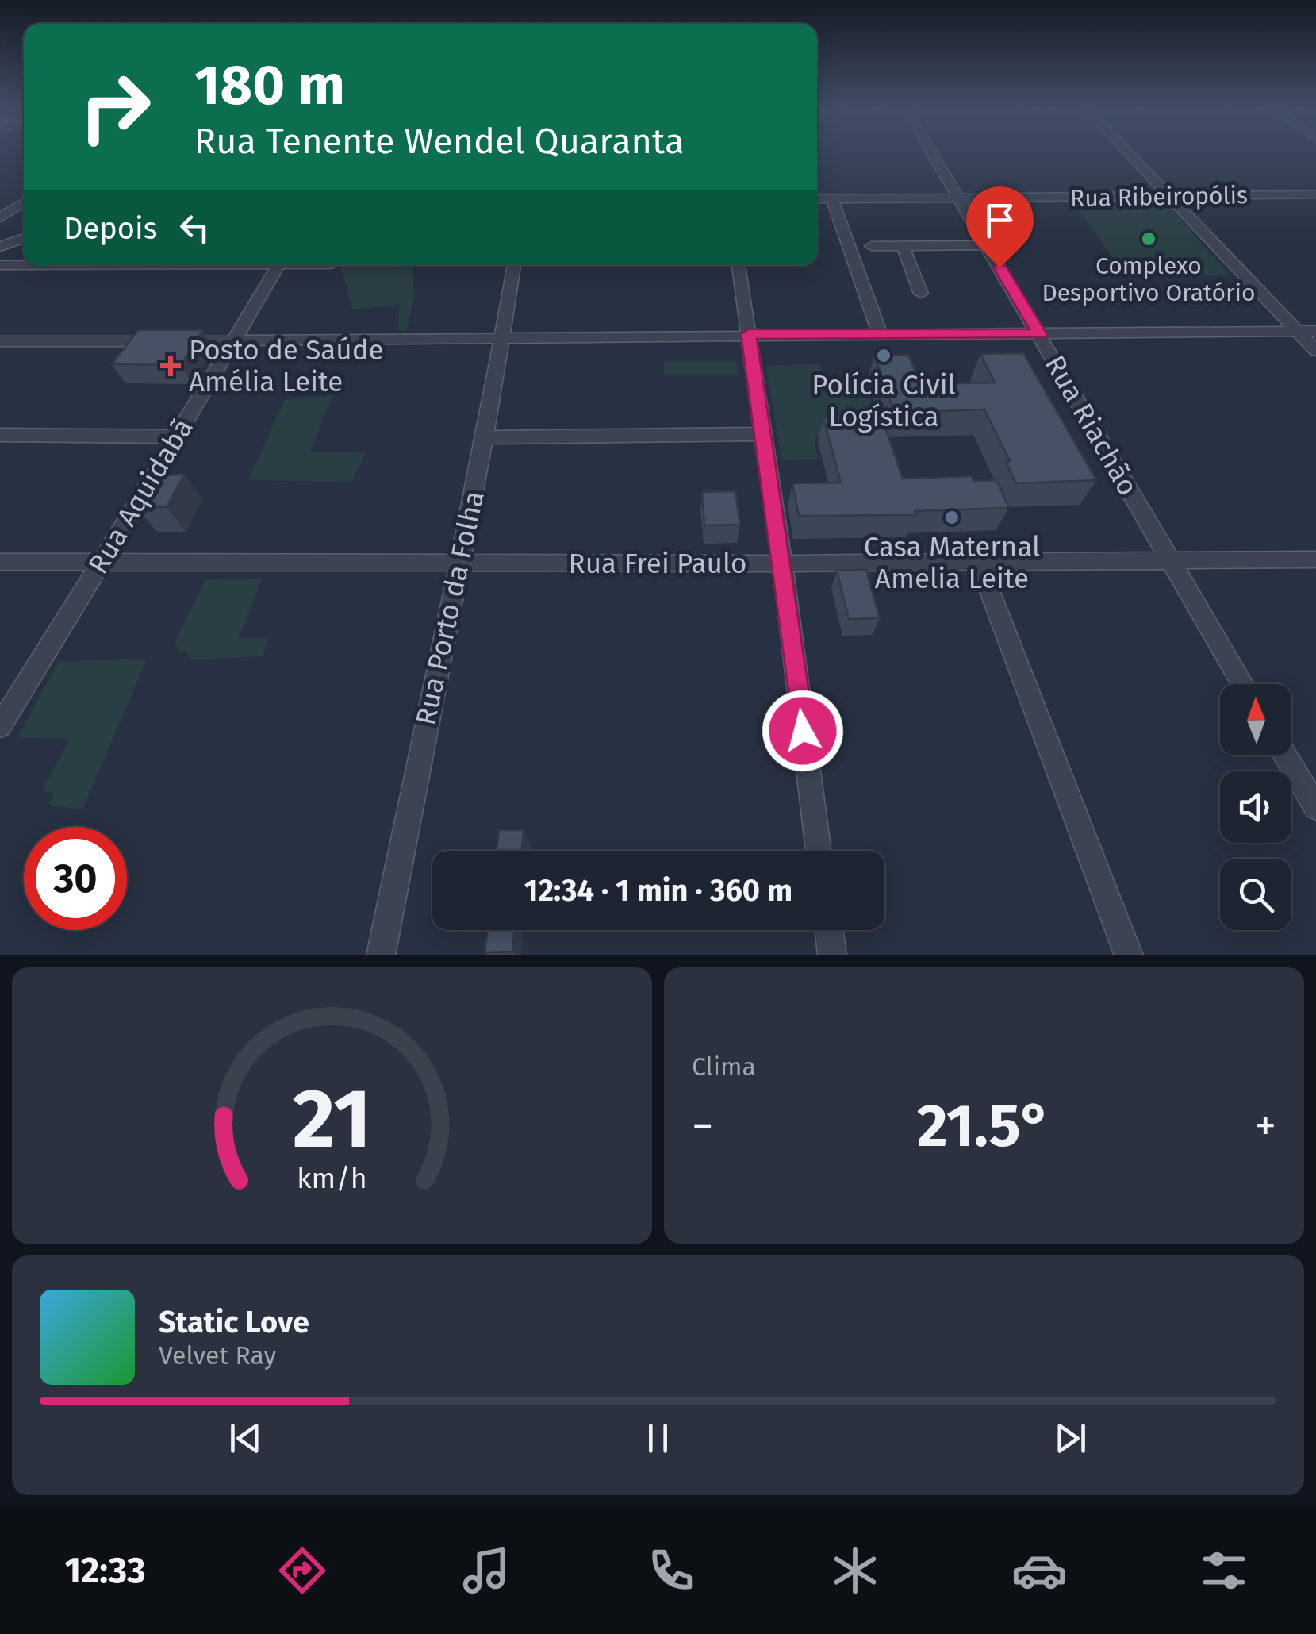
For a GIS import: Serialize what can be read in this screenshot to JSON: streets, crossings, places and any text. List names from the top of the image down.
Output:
{
  "streets": {
    "street": [
      "Rua Ribeiropólis",
      "Rua Riachão",
      "Rua Aquidabã",
      "Rua Frei Paulo",
      "Rua Porto da Folha"
    ]
  },
  "crossings": [
    ["Rua Ribeiropólis", "Rua Riachão"],
    ["Rua Riachão", "Rua Frei Paulo"],
    ["Rua Aquidabã", "Rua Frei Paulo"],
    ["Rua Frei Paulo", "Rua Porto da Folha"]
  ],
  "places": {
    "other": ["Complexo Desportivo Oratório", "Polícia Civil Logística", "Casa Maternal Amelia Leite"],
    "health": ["Posto de Saúde Amélia Leite"]
  },
  "north": "top",
  "page": {
    "turn": ["180 m", "Rua Tenente Wendel Quaranta"],
    "then": "Depois",
    "limit": "30",
    "trip": "12:34 · 1 min · 360 m",
    "tile": "Clima",
    "heat": ["−", "21.5°", "+"],
    "song": ["Static Love", "Velvet Ray"],
    "tabs": "12:33",
    "gauge": ["21", "km/h"]
  }
}
